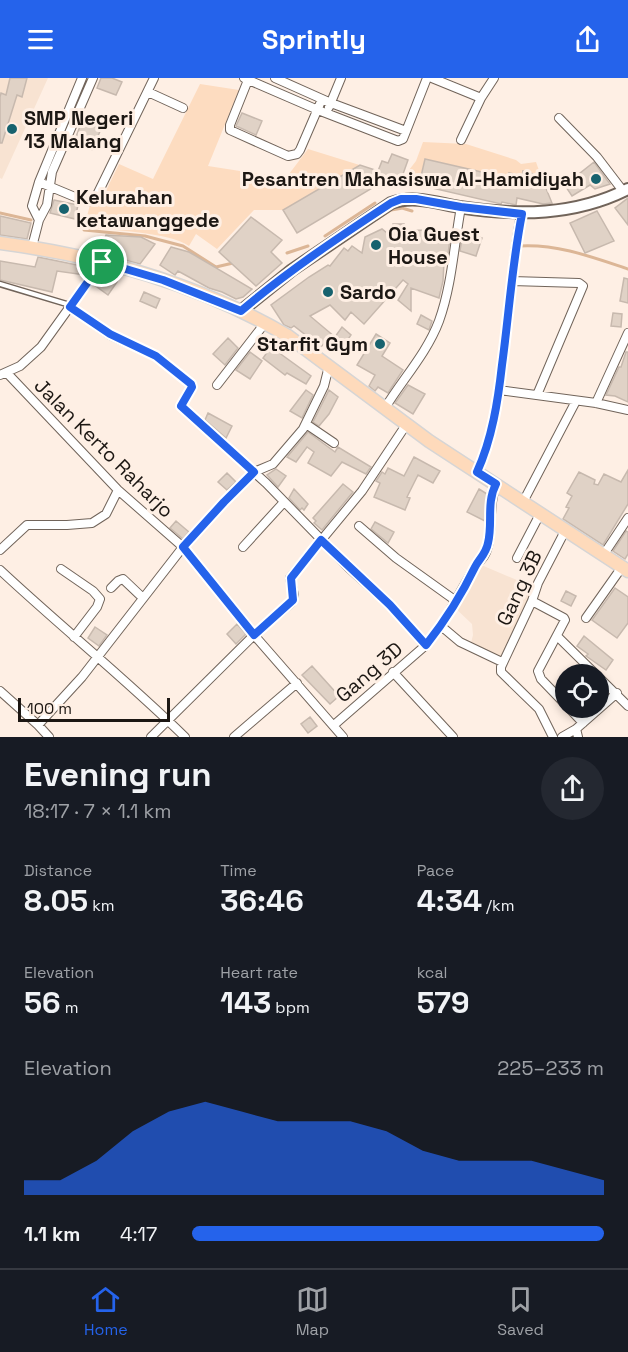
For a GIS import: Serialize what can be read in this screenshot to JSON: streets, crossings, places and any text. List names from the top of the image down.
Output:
{
  "streets": {
    "street": ["Jalan Kerto Raharjo", "Gang 3B", "Gang 3D"]
  },
  "crossings": [
    ["Jalan Kerto Raharjo", "Gang 3D"]
  ],
  "places": [
    "SMP Negeri 13 Malang",
    "Pesantren Mahasiswa Al-Hamidiyah",
    "Kelurahan ketawanggede",
    "Oia Guest House",
    "Sardo",
    "Starfit Gym"
  ],
  "scale_bar": "100 m",
  "page": {
    "header": "Sprintly",
    "scale": "100 m",
    "heading": ["Evening run", "18:17 · 7 × 1.1 km"],
    "stats": [
      ["Distance", "8.05 km"],
      ["Time", "36:46"],
      ["Pace", "4:34 /km"],
      ["Elevation", "56 m"],
      ["Heart rate", "143 bpm"],
      ["kcal", "579"]
    ],
    "chart": ["Elevation", "225–233 m"],
    "list": [
      {
        "name": "1.1 km",
        "note": "4:17"
      }
    ],
    "tabs": ["Home", "Map", "Saved"]
  }
}
